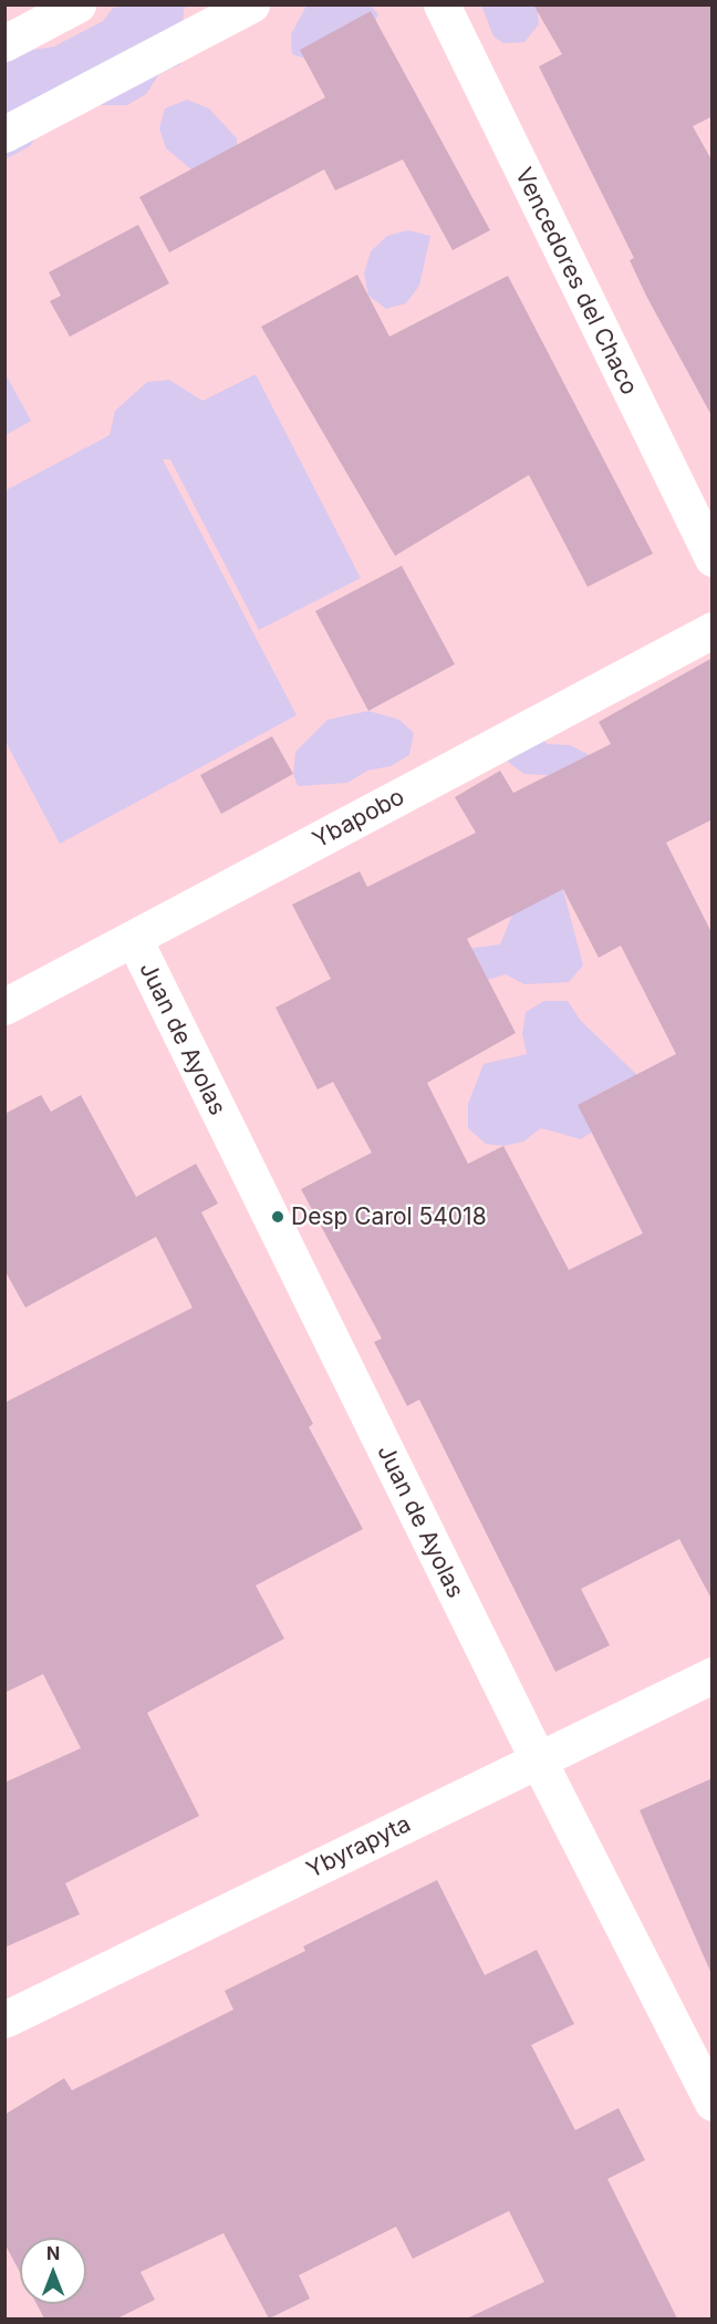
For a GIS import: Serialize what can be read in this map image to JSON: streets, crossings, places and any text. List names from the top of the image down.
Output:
{
  "streets": {
    "street": [
      "Vencedores del Chaco",
      "Ybapobo",
      "Juan de Ayolas",
      "Ybyrapyta"
    ]
  },
  "crossings": [
    ["Ybapobo", "Juan de Ayolas"],
    ["Juan de Ayolas", "Ybyrapyta"]
  ],
  "places": ["Desp Carol 54018"],
  "north": "top"
}
